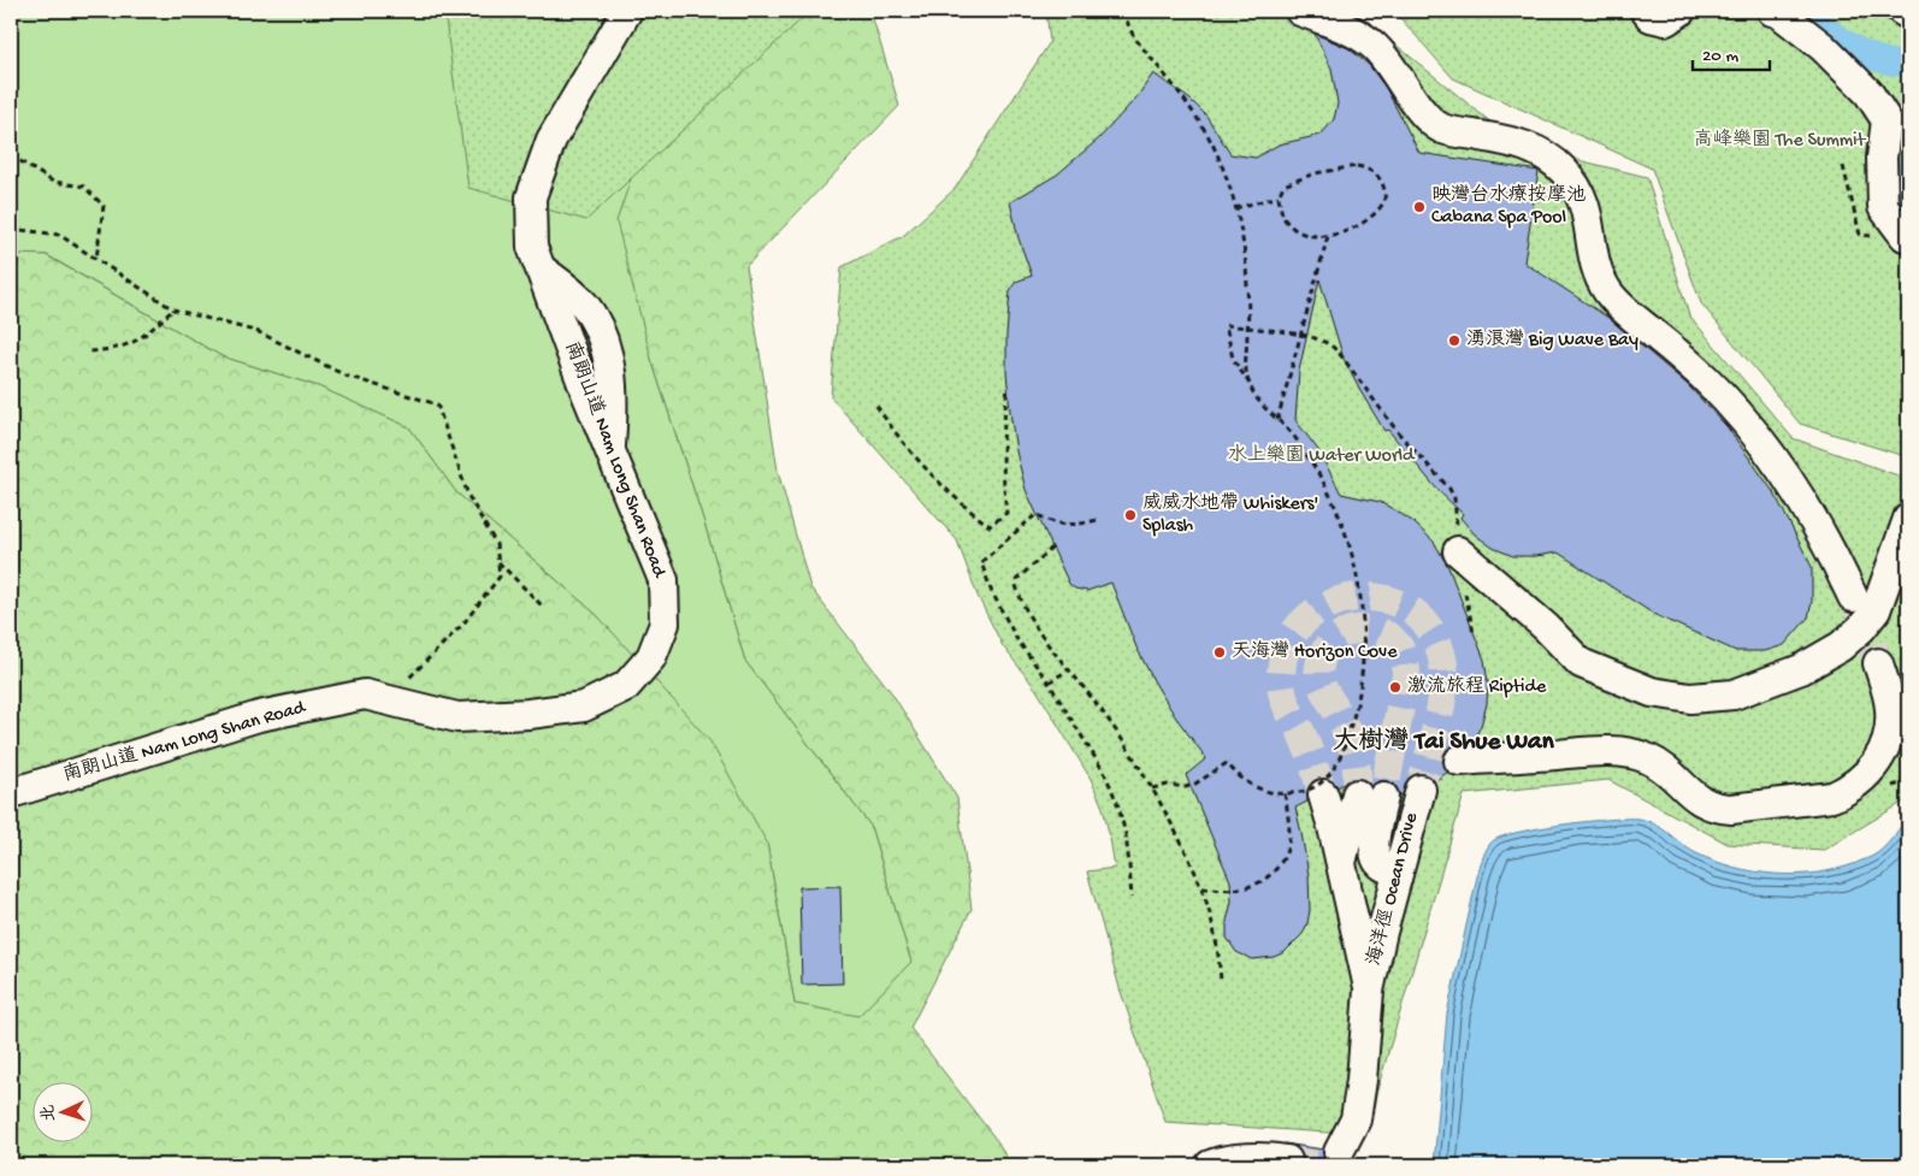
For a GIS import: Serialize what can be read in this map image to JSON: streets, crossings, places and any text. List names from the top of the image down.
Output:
{
  "streets": {
    "street": ["南朗山道 Nam Long Shan Road", "海洋徑 Ocean Drive"]
  },
  "districts": ["大樹灣 Tai Shue Wan"],
  "parks": ["高峰樂園 The Summit", "水上樂園 Water World"],
  "places": [
    "映灣台水療按摩池 Cabana Spa Pool",
    "湧浪灣 Big Wave Bay",
    "威威水地帶 Whiskers' Splash",
    "天海灣 Horizon Cove",
    "激流旅程 Riptide"
  ],
  "scale_bar": "20 m",
  "north": "left"
}
